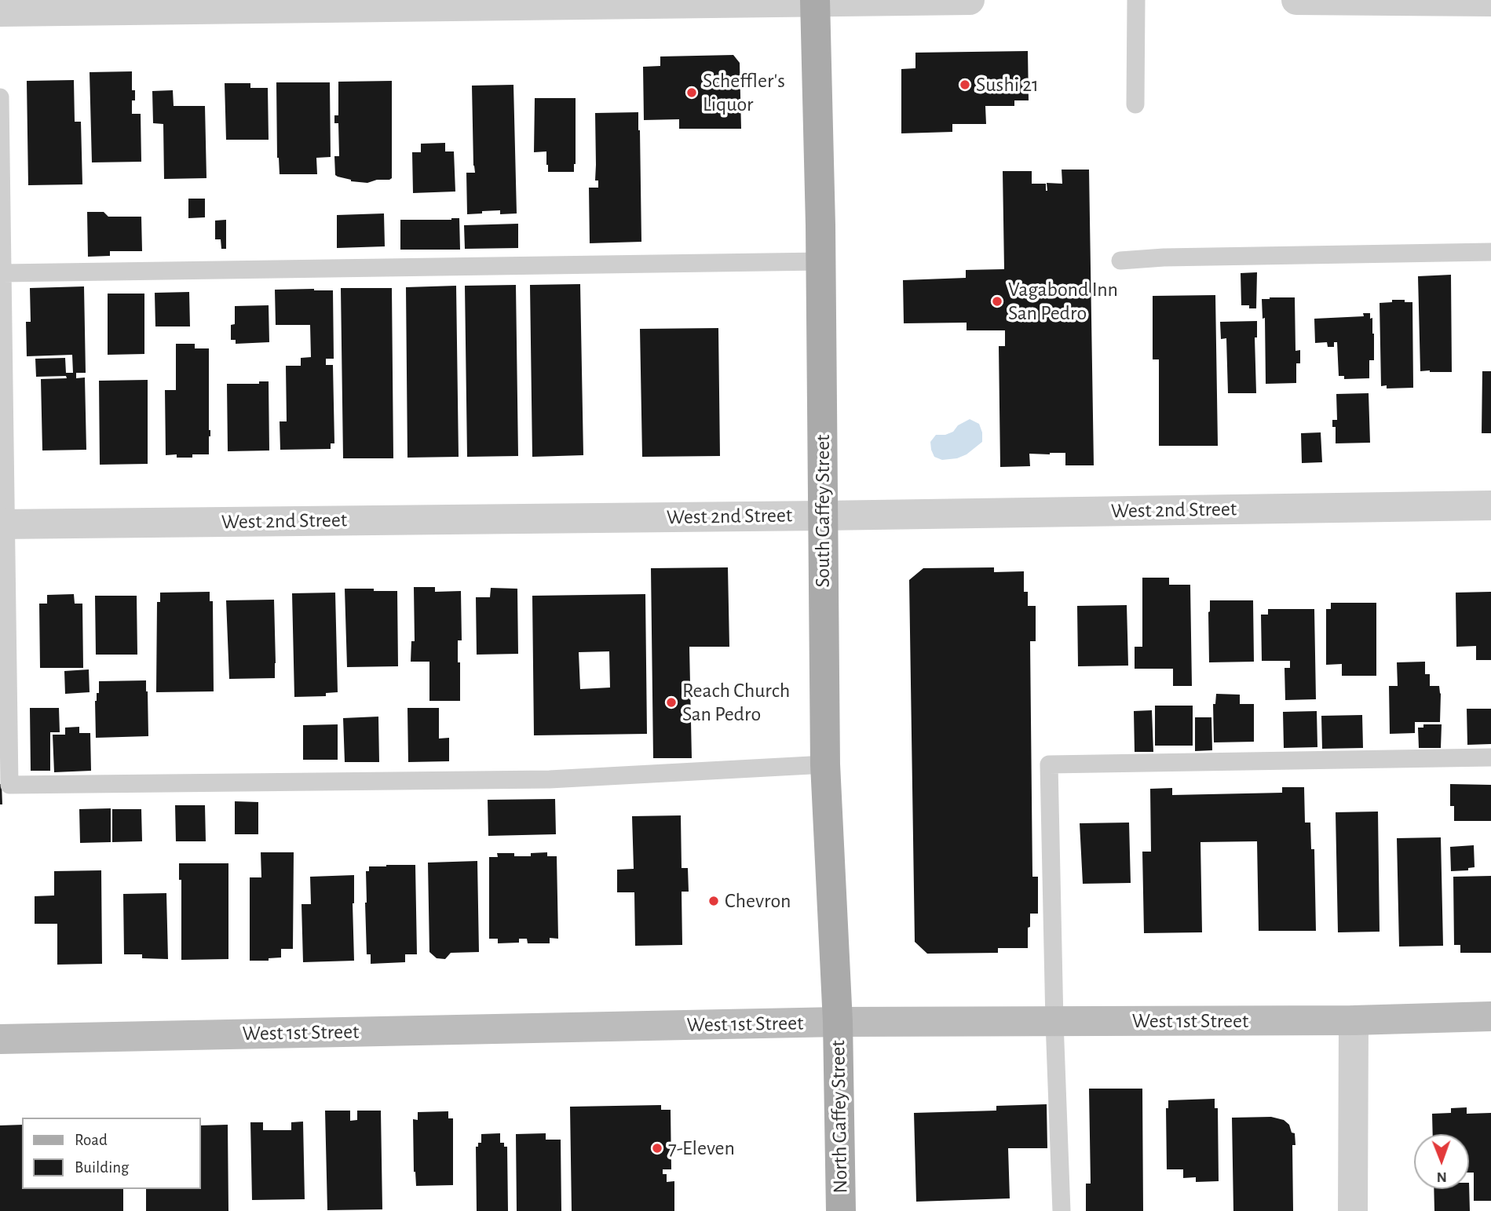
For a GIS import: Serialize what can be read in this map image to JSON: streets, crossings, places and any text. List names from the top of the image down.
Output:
{
  "streets": {
    "main road": ["South Gaffey Street", "North Gaffey Street"],
    "street": ["West 2nd Street", "West 1st Street"]
  },
  "crossings": [
    ["West 2nd Street", "South Gaffey Street"],
    ["South Gaffey Street", "West 1st Street"],
    ["South Gaffey Street", "North Gaffey Street"],
    ["West 1st Street", "North Gaffey Street"]
  ],
  "places": [
    "Sushi 21",
    "Scheffler's Liquor",
    "Vagabond Inn San Pedro",
    "Reach Church San Pedro",
    "Chevron",
    "7-Eleven"
  ],
  "legend": ["Road", "Building"],
  "north": "bottom"
}
